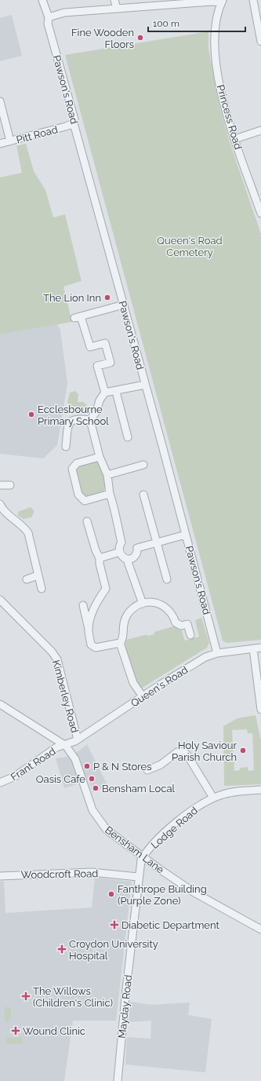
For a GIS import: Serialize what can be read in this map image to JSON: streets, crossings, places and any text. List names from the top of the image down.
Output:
{
  "streets": {
    "street": [
      "Pawson's Road",
      "Princess Road",
      "Pitt Road",
      "Queen's Road",
      "Kimberley Road",
      "Frant Road",
      "Lodge Road",
      "Bensham Lane",
      "Woodcroft Road",
      "Mayday Road"
    ]
  },
  "crossings": [
    ["Pawson's Road", "Pitt Road"],
    ["Pawson's Road", "Queen's Road"],
    ["Queen's Road", "Kimberley Road"],
    ["Queen's Road", "Frant Road"],
    ["Queen's Road", "Bensham Lane"],
    ["Frant Road", "Bensham Lane"],
    ["Lodge Road", "Bensham Lane"],
    ["Lodge Road", "Mayday Road"],
    ["Bensham Lane", "Mayday Road"],
    ["Woodcroft Road", "Mayday Road"]
  ],
  "parks": ["Queen's Road Cemetery"],
  "places": {
    "other": [
      "Fine Wooden Floors",
      "The Lion Inn",
      "Ecclesbourne Primary School",
      "Holy Saviour Parish Church",
      "P & N Stores",
      "Oasis Cafe",
      "Bensham Local",
      "Fanthrope Building (Purple Zone)"
    ],
    "health": [
      "Diabetic Department",
      "Croydon University Hospital",
      "The Willows (Children's Clinic)",
      "Wound Clinic"
    ]
  },
  "scale_bar": "100 m"
}
